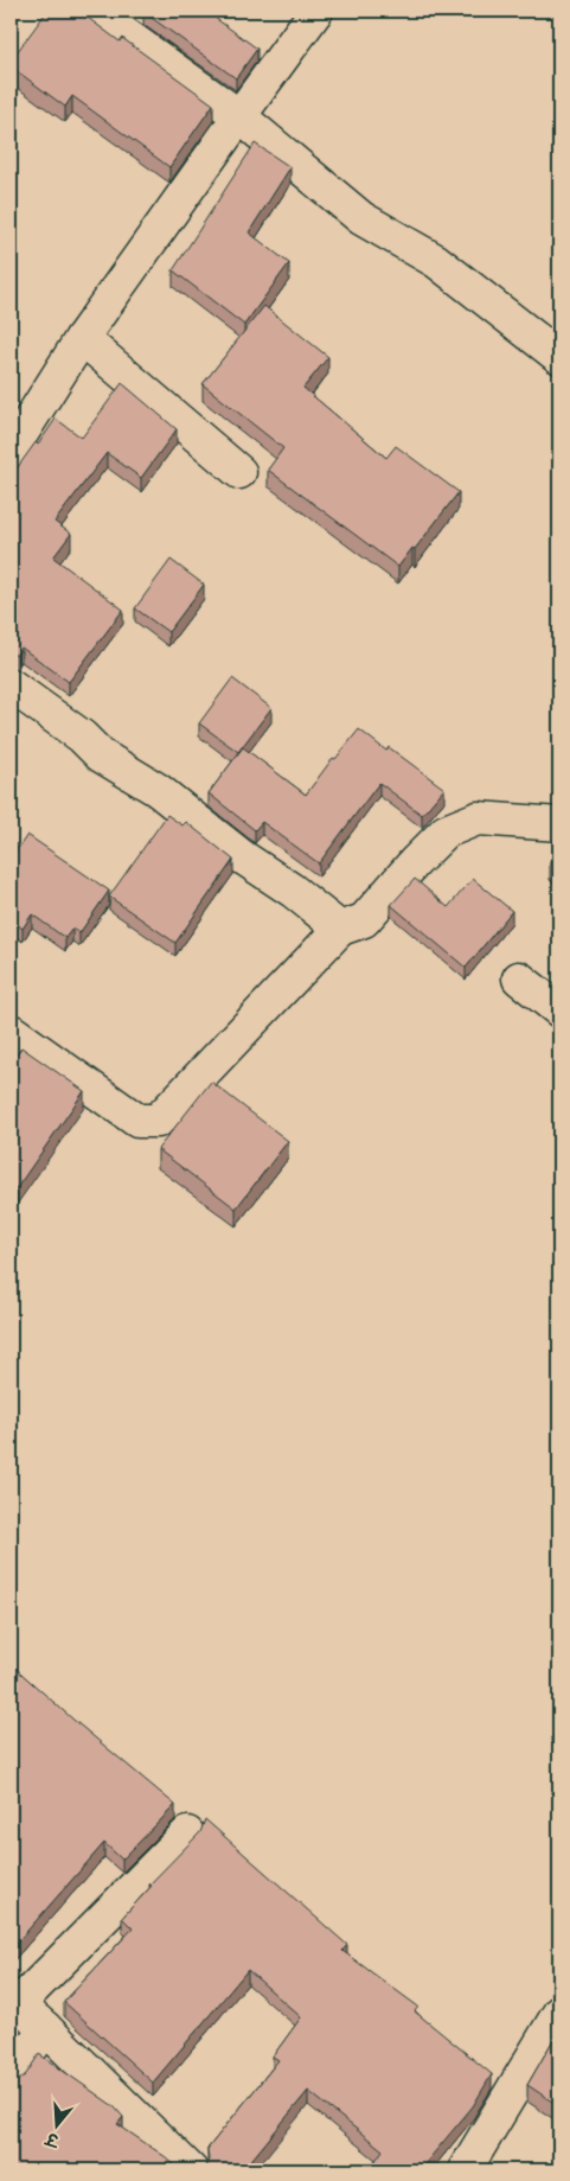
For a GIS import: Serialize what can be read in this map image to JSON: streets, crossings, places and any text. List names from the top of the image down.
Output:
{
  "north": "bottom"
}
